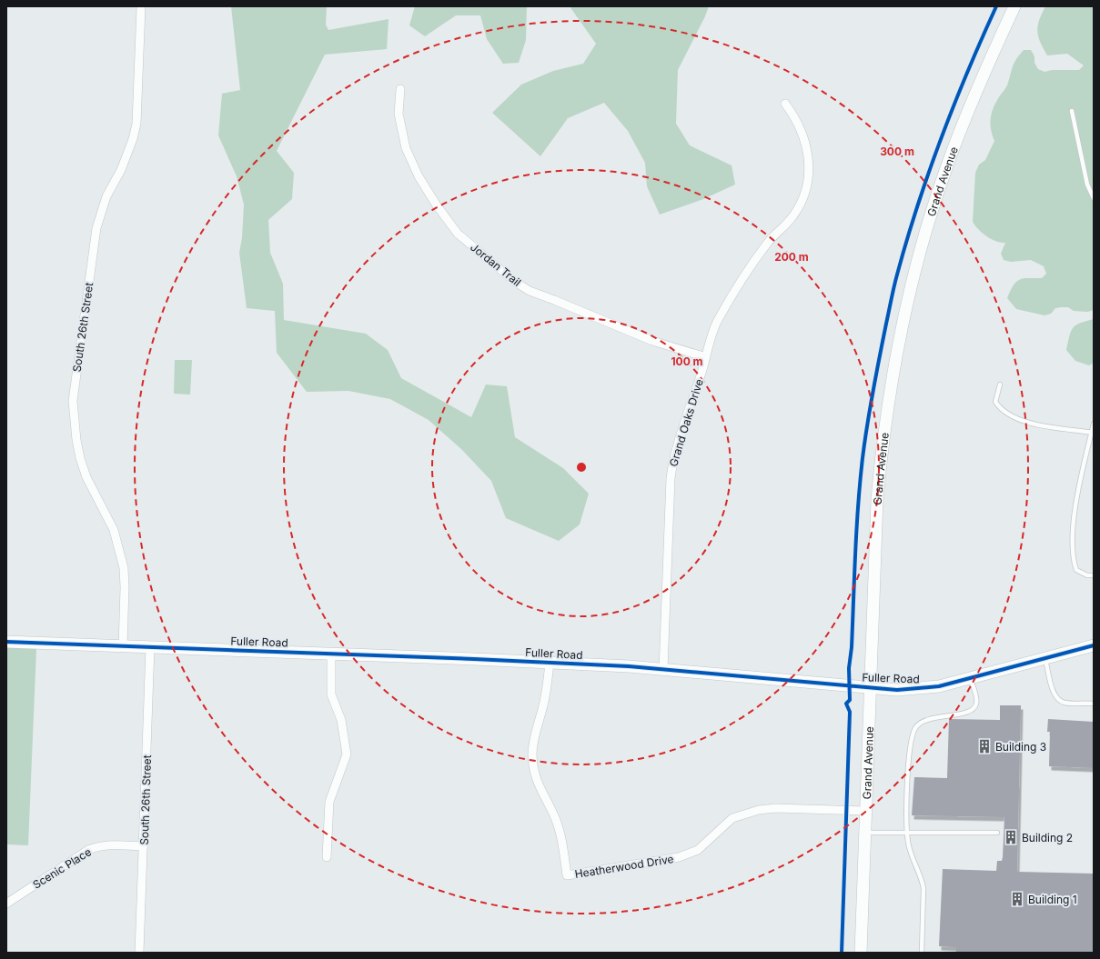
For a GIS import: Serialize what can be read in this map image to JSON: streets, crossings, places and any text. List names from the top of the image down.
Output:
{
  "streets": {
    "street": [
      "Grand Avenue",
      "Jordan Trail",
      "South 26th Street",
      "Grand Oaks Drive",
      "Fuller Road",
      "Heatherwood Drive",
      "Scenic Place"
    ]
  },
  "crossings": [
    ["Grand Avenue", "Fuller Road"],
    ["Grand Avenue", "Heatherwood Drive"],
    ["Jordan Trail", "Grand Oaks Drive"],
    ["South 26th Street", "Fuller Road"],
    ["South 26th Street", "Scenic Place"],
    ["Grand Oaks Drive", "Fuller Road"],
    ["Fuller Road", "Heatherwood Drive"]
  ],
  "places": {
    "building": ["Building 3", "Building 2", "Building 1"]
  },
  "rings": ["300 m", "200 m", "100 m"]
}
